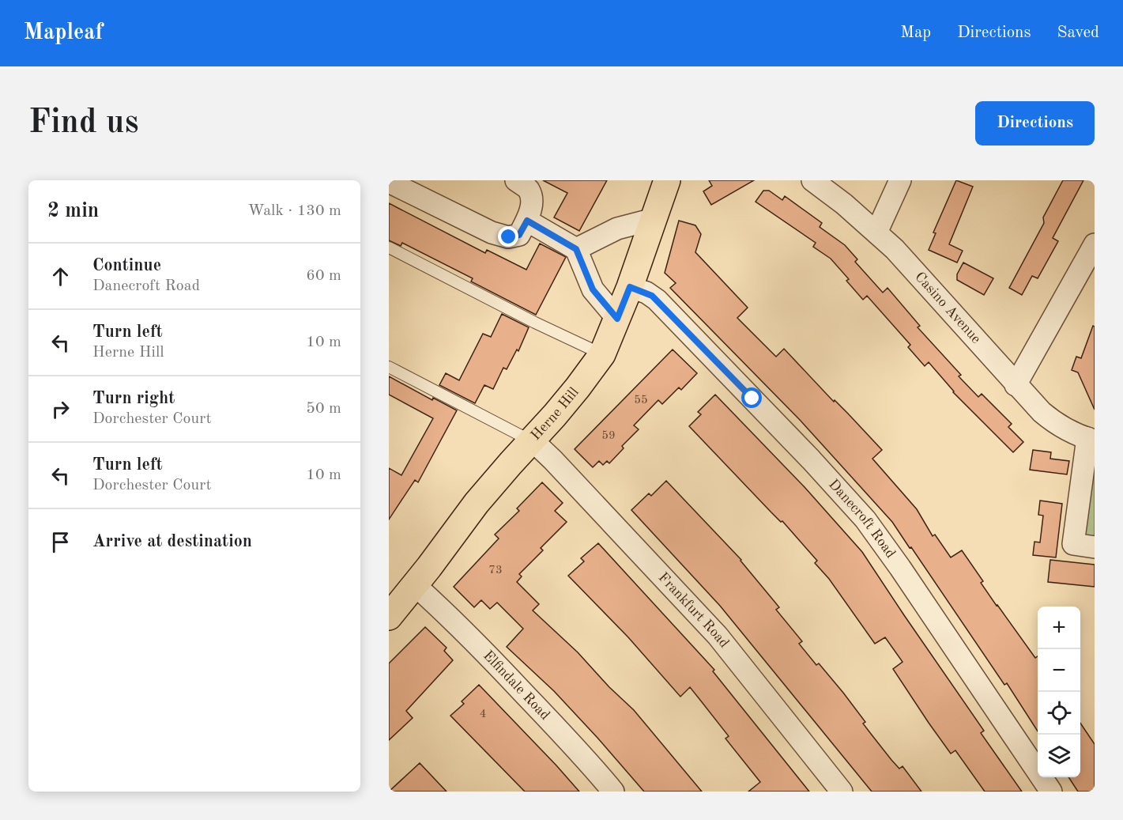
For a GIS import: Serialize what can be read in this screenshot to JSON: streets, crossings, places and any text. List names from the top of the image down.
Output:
{
  "streets": {
    "main road": ["Herne Hill"],
    "street": [
      "Casino Avenue",
      "Danecroft Road",
      "Frankfurt Road",
      "Elfindale Road"
    ]
  },
  "crossings": [
    ["Herne Hill", "Danecroft Road"],
    ["Herne Hill", "Frankfurt Road"],
    ["Herne Hill", "Elfindale Road"]
  ],
  "house_numbers": [
    "55",
    "59",
    "73",
    "4"
  ],
  "page": {
    "header": "Mapleaf",
    "nav": ["Map", "Directions", "Saved"],
    "buttons": "Directions",
    "title": "Find us",
    "heading": ["2 min", "Walk · 130 m"],
    "list": [
      ["Continue", "Danecroft Road", "60 m"],
      ["Turn left", "Herne Hill", "10 m"],
      ["Turn right", "Dorchester Court", "50 m"],
      ["Turn left", "Dorchester Court", "10 m"],
      "Arrive at destination"
    ],
    "map_buttons": ["+", "−"]
  }
}
